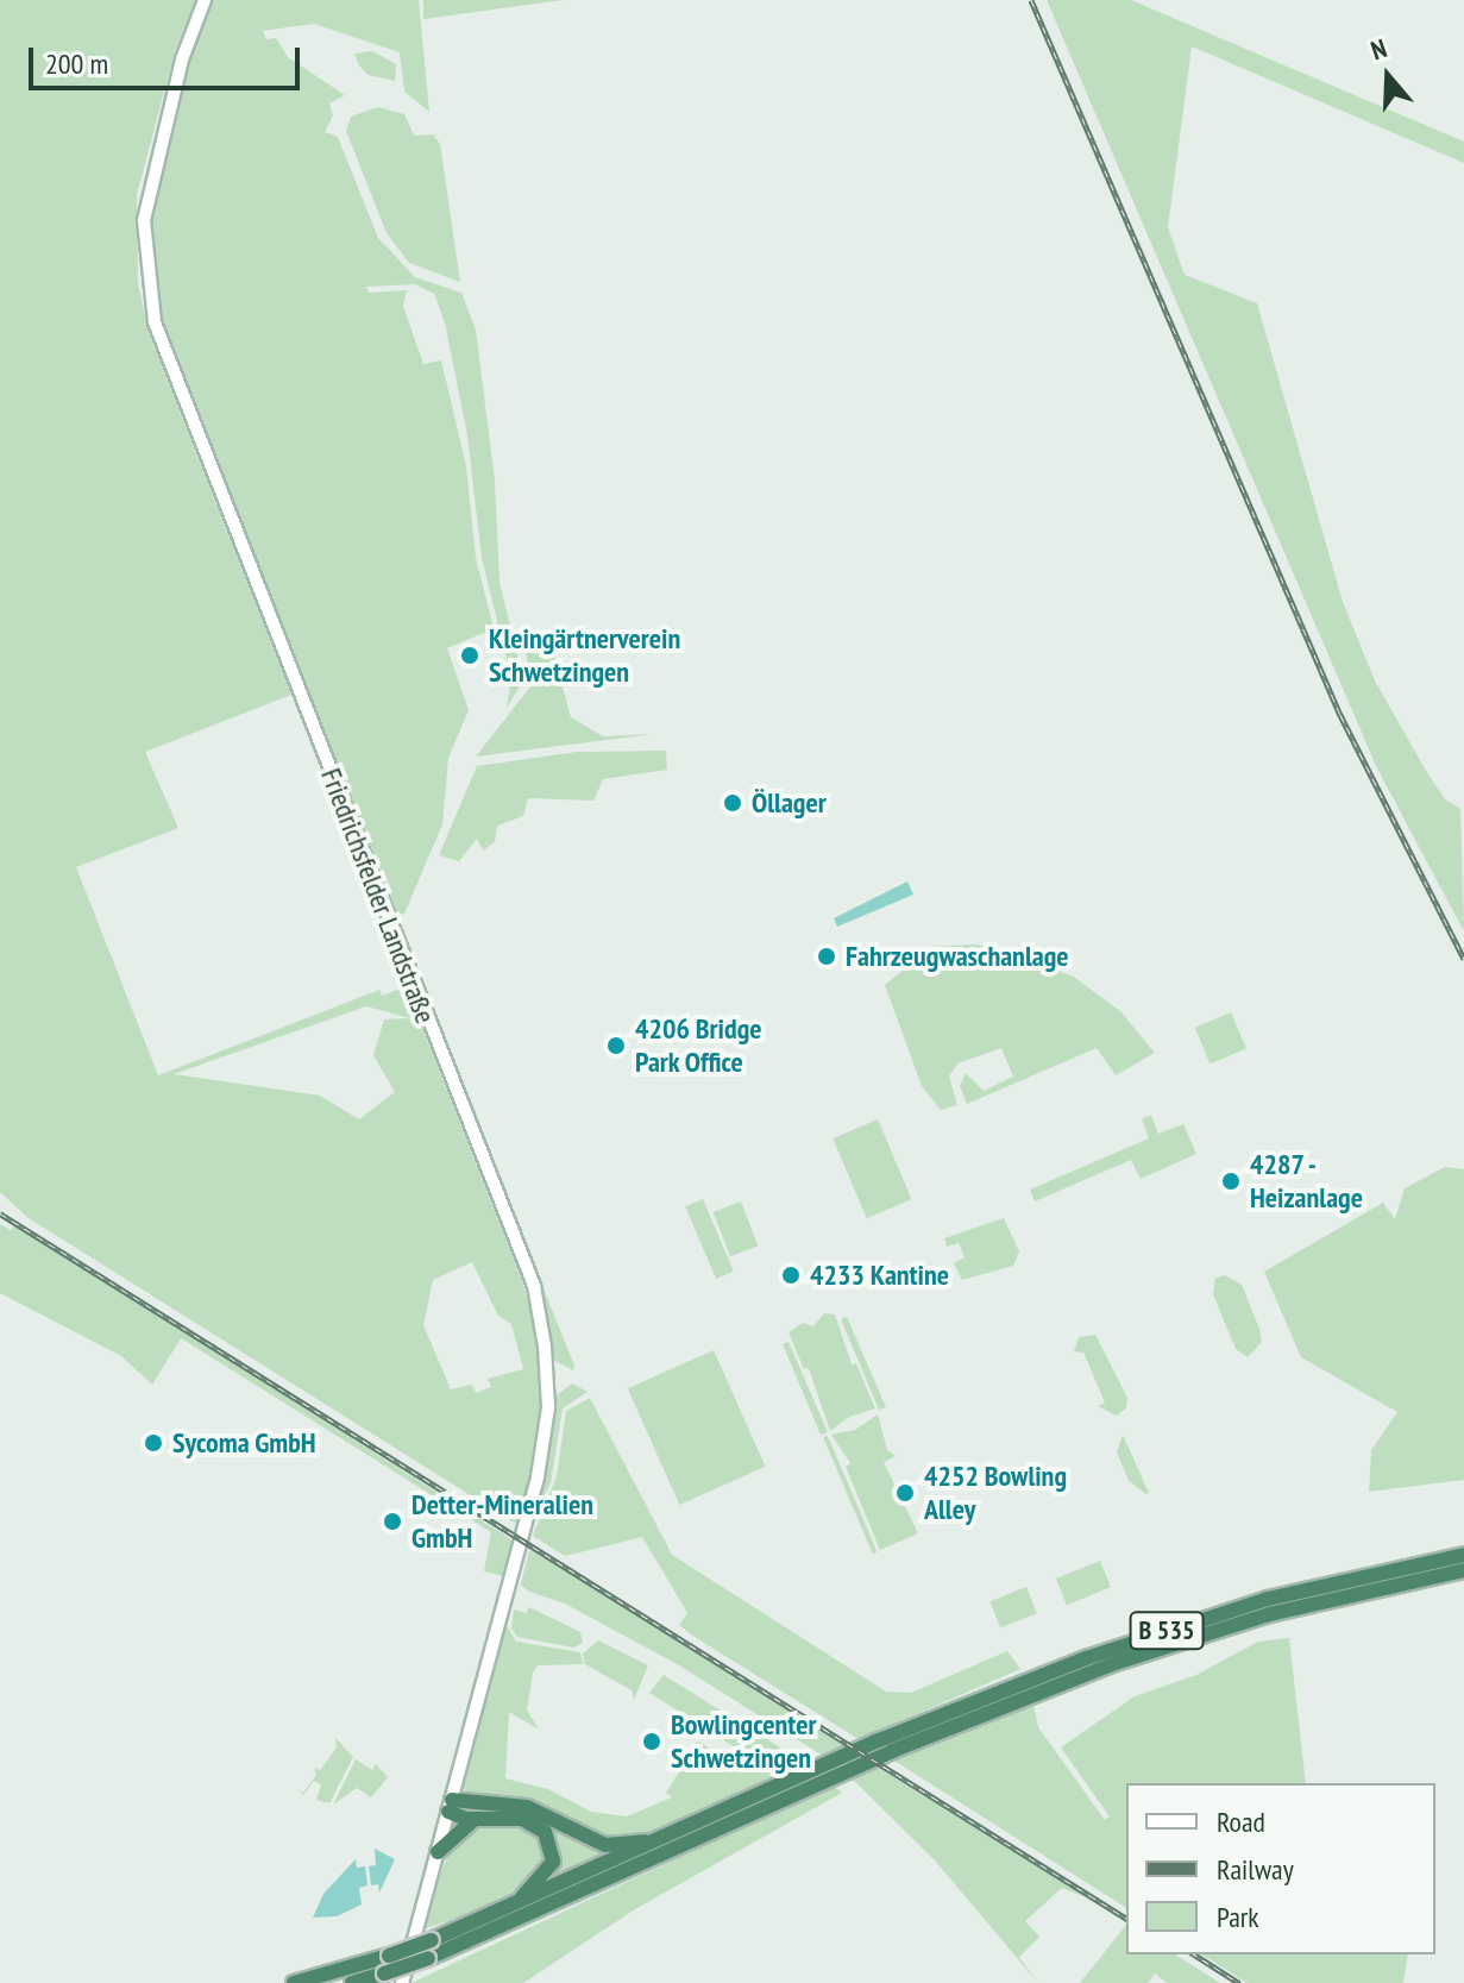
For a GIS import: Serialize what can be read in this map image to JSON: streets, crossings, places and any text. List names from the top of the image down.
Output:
{
  "streets": {
    "highway": ["B 535"],
    "main road": ["Friedrichsfelder Landstraße"]
  },
  "places": [
    "Kleingärtnerverein Schwetzingen",
    "Öllager",
    "Fahrzeugwaschanlage",
    "4206 Bridge Park Office",
    "4287 - Heizanlage",
    "4233 Kantine",
    "Sycoma GmbH",
    "4252 Bowling Alley",
    "Detter-Mineralien GmbH",
    "Bowlingcenter Schwetzingen"
  ],
  "legend": ["Road", "Railway", "Park"],
  "scale_bar": "200 m",
  "north": "top"
}
